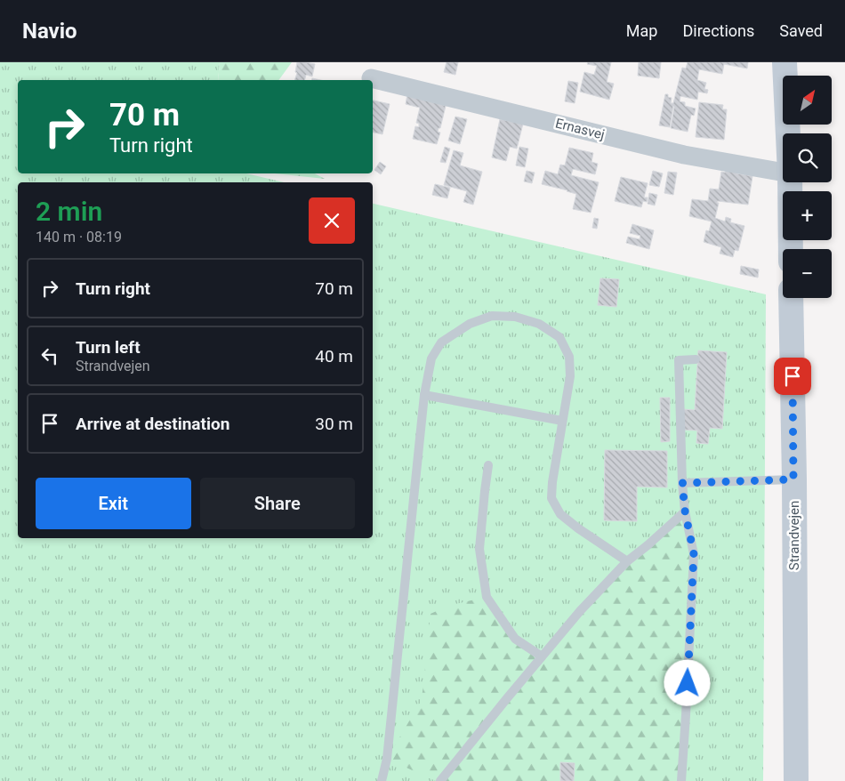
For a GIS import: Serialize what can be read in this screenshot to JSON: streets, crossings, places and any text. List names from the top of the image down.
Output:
{
  "streets": {
    "main road": ["Strandvejen"],
    "street": ["Ernasvej"]
  },
  "north": "top right",
  "page": {
    "header": "Navio",
    "nav": ["Map", "Directions", "Saved"],
    "map_buttons": ["+", "−"],
    "turn": ["70 m", "Turn right"],
    "heading": ["2 min", "140 m · 08:19"],
    "list": [
      {
        "name": "Turn right",
        "value": "70 m"
      },
      {
        "name": "Turn left",
        "note": "Strandvejen",
        "value": "40 m"
      },
      {
        "name": "Arrive at destination",
        "value": "30 m"
      }
    ],
    "buttons": ["Exit", "Share"]
  }
}
